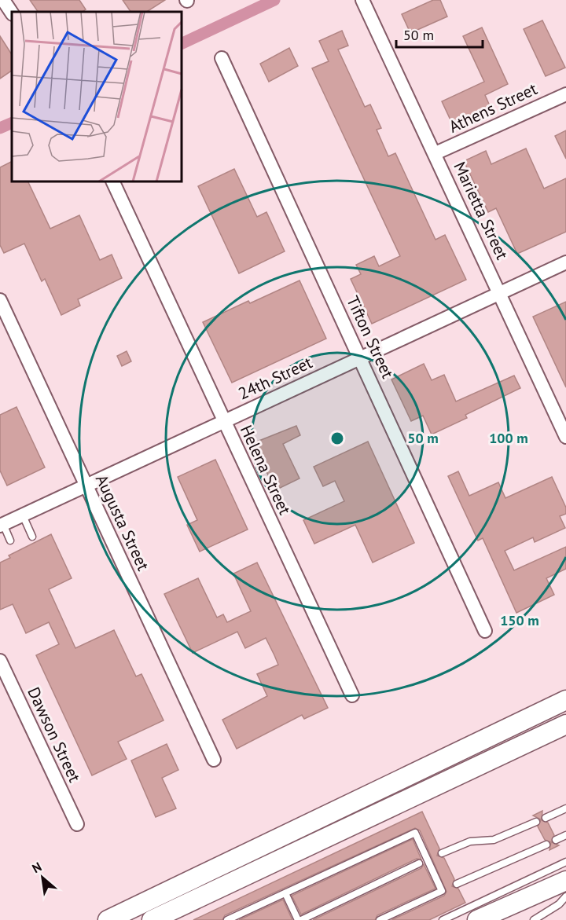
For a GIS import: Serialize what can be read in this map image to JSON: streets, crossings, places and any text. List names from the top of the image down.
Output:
{
  "streets": {
    "street": [
      "Athens Street",
      "Marietta Street",
      "Tifton Street",
      "24th Street",
      "Helena Street",
      "Augusta Street",
      "Dawson Street"
    ]
  },
  "crossings": [
    ["Athens Street", "Marietta Street"],
    ["Marietta Street", "24th Street"],
    ["Tifton Street", "24th Street"],
    ["24th Street", "Helena Street"],
    ["24th Street", "Augusta Street"]
  ],
  "scale_bar": "50 m",
  "north": "top left",
  "rings": ["50 m", "100 m", "150 m"]
}
